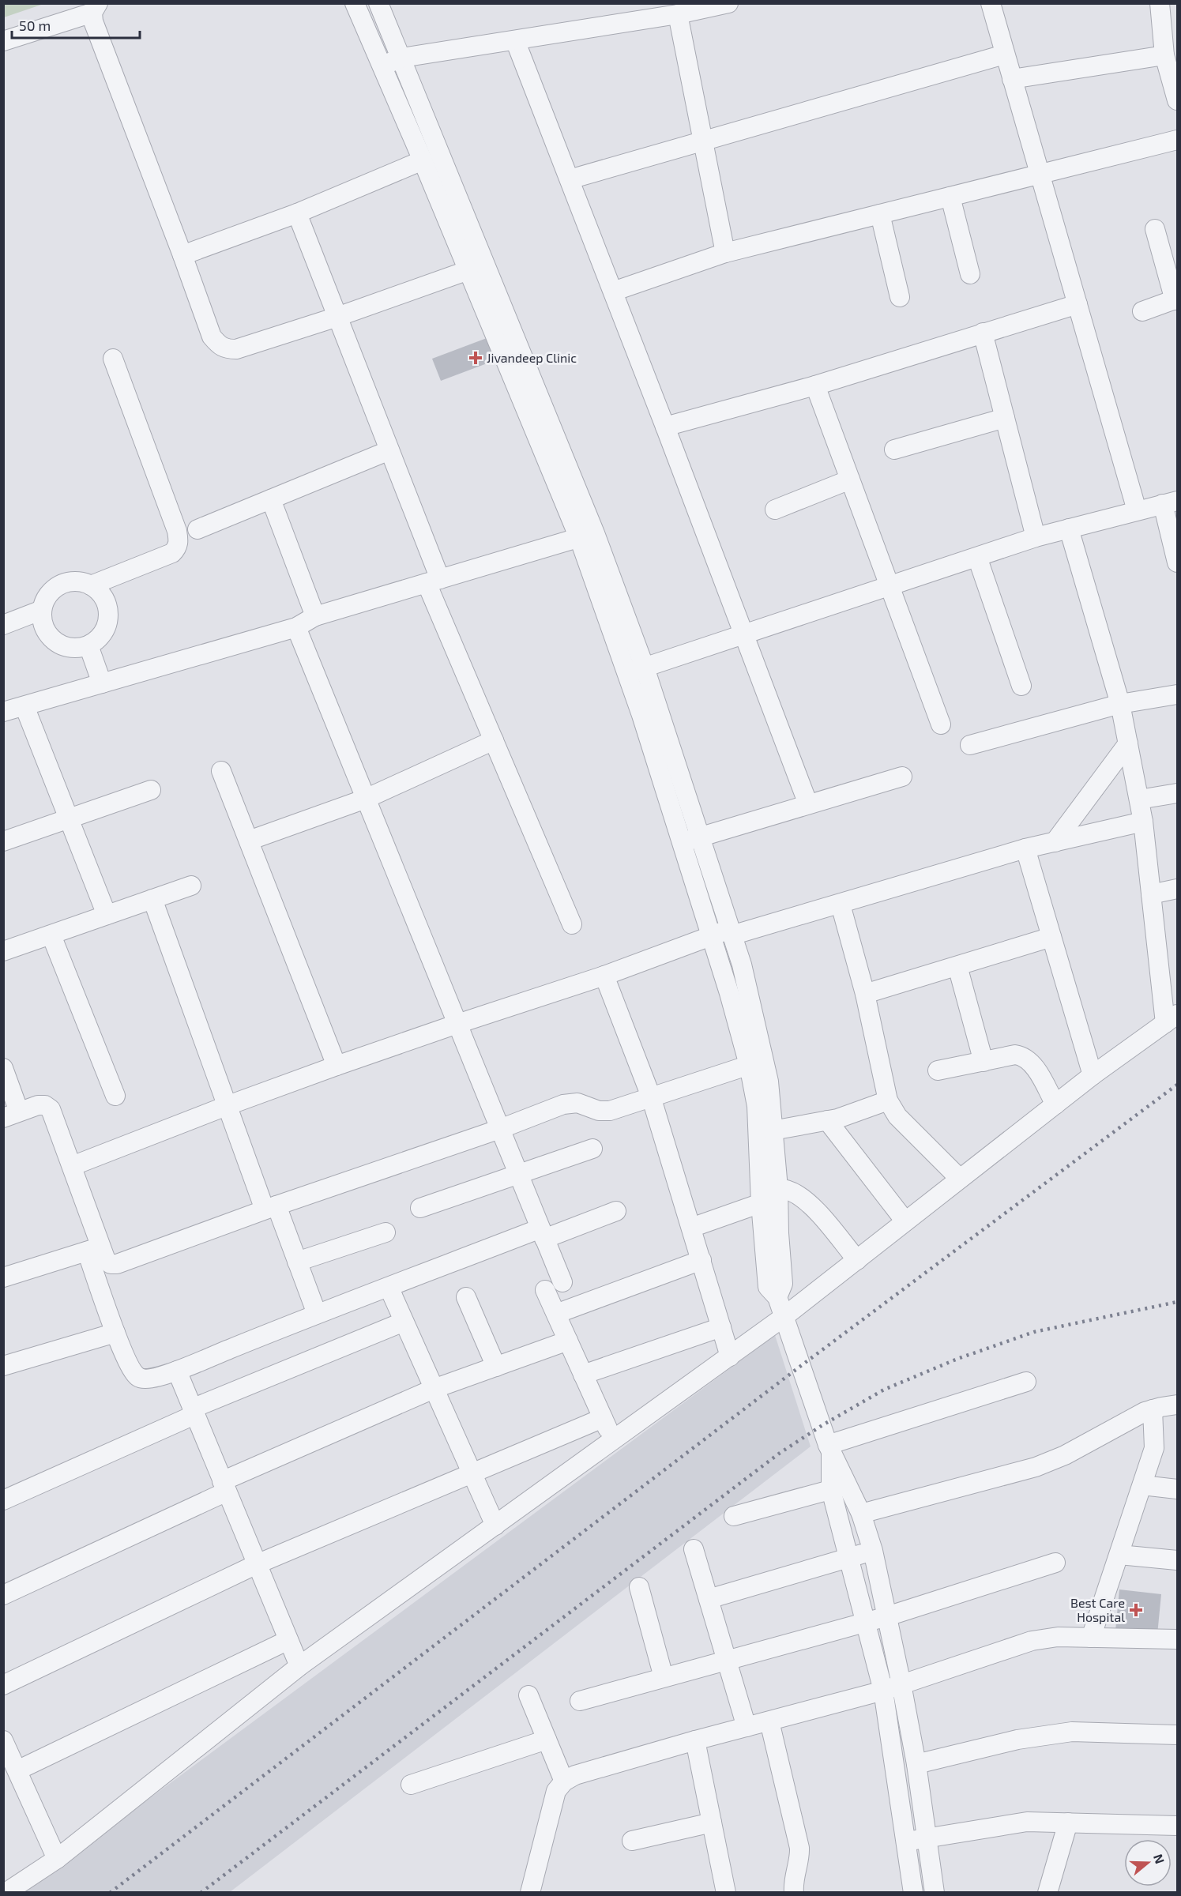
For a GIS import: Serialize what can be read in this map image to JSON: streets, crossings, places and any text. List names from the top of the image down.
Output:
{
  "places": {
    "health": ["Jivandeep Clinic", "Best Care Hospital"]
  },
  "scale_bar": "50 m",
  "north": "right"
}
